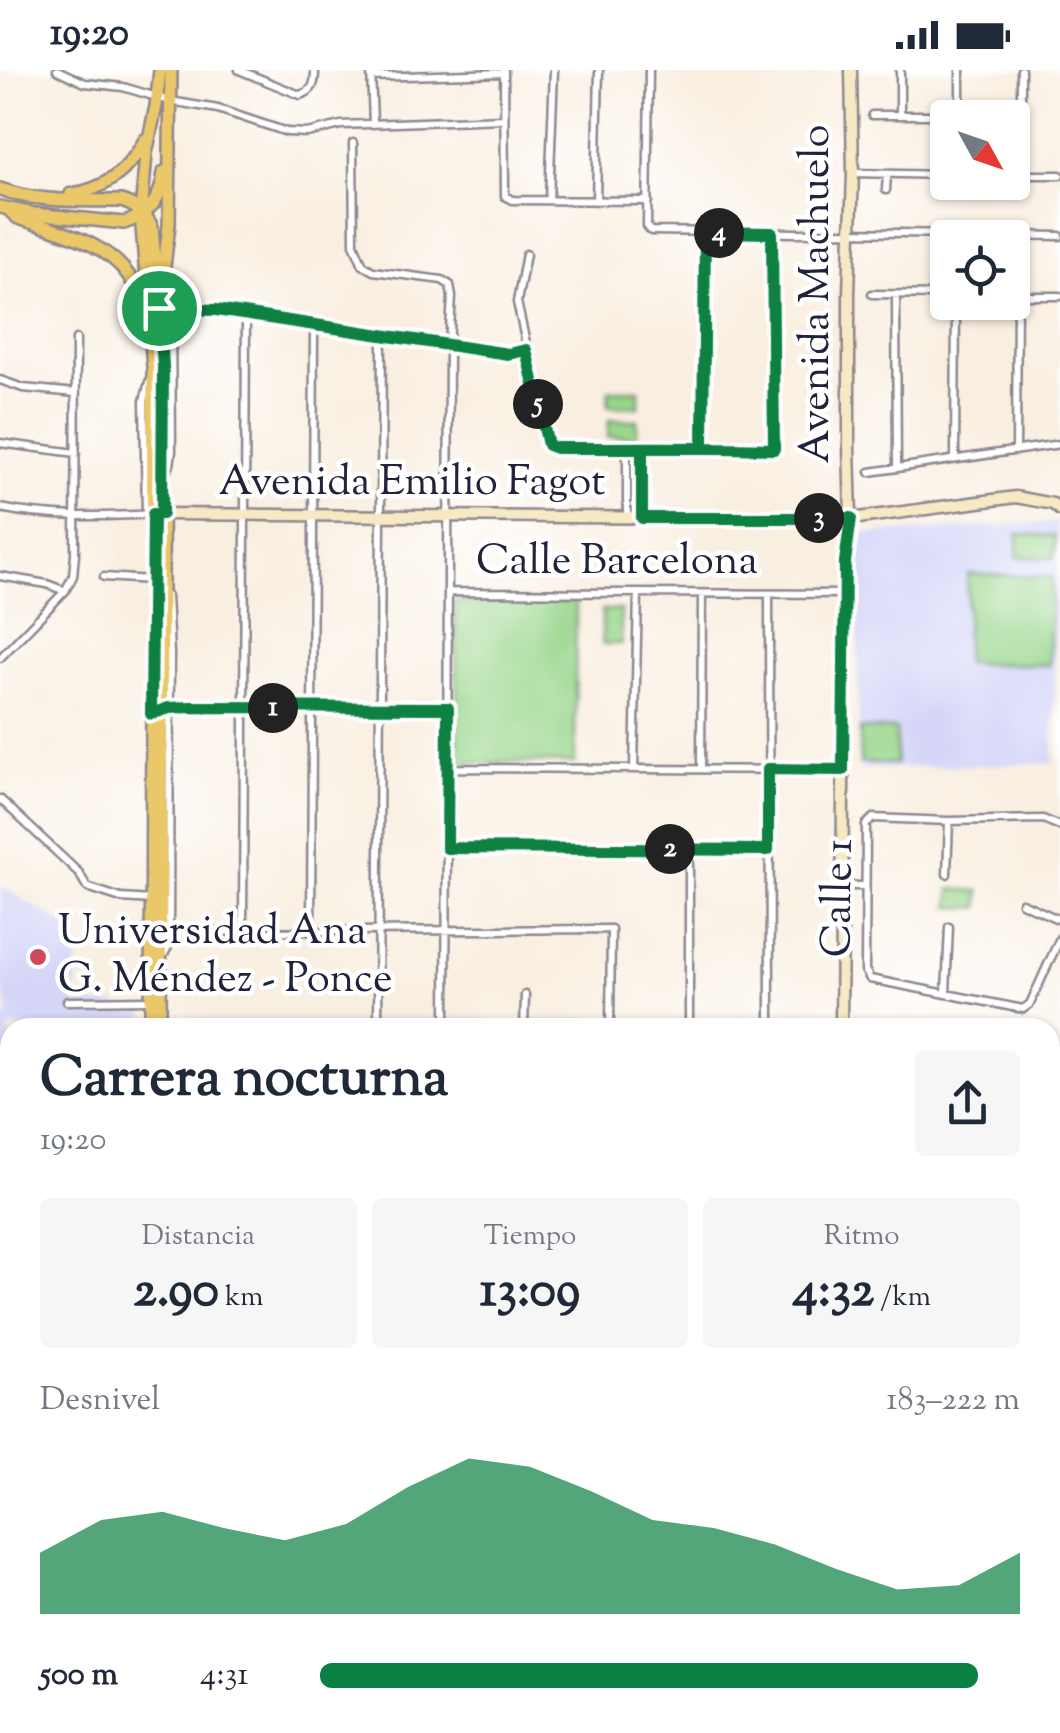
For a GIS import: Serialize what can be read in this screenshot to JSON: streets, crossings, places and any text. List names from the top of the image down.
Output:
{
  "streets": {
    "street": [
      "Avenida Machuelo",
      "Avenida Emilio Fagot",
      "Calle Barcelona",
      "Calle 1"
    ]
  },
  "crossings": [
    ["Avenida Machuelo", "Avenida Emilio Fagot"],
    ["Avenida Machuelo", "Calle Barcelona"]
  ],
  "places": ["Universidad Ana G. Méndez - Ponce"],
  "north": "bottom right",
  "page": {
    "status": "19:20",
    "pins": [
      "4",
      "5",
      "3",
      "1",
      "2"
    ],
    "heading": ["Carrera nocturna", "19:20"],
    "stats": [
      ["Distancia", "2.90 km"],
      ["Tiempo", "13:09"],
      ["Ritmo", "4:32 /km"]
    ],
    "chart": ["Desnivel", "183–222 m"],
    "list": [
      {
        "name": "500 m",
        "note": "4:31"
      }
    ]
  }
}
